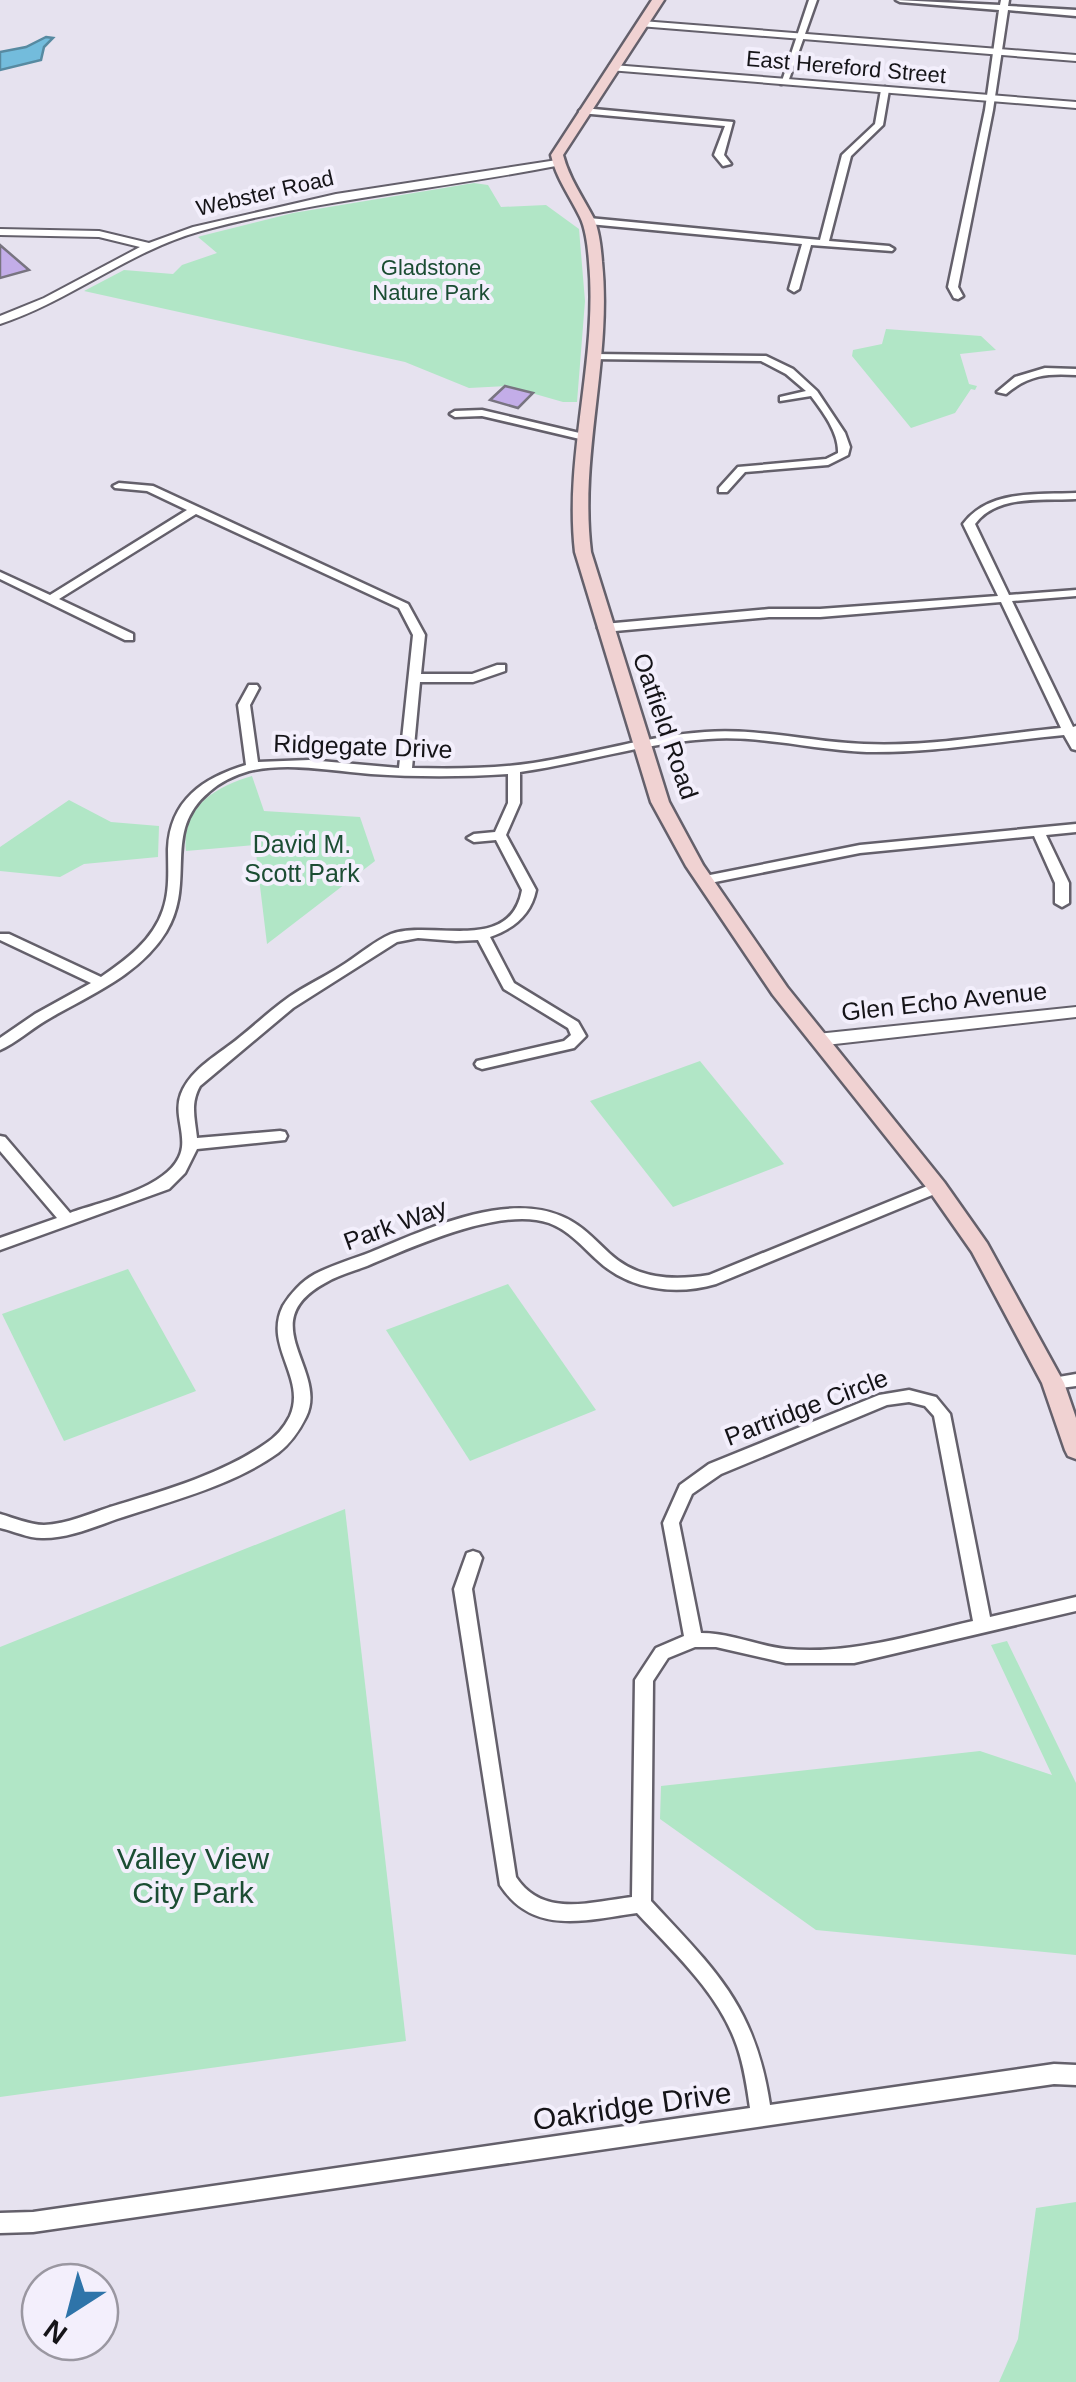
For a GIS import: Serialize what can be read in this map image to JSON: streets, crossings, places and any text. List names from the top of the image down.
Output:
{
  "streets": {
    "main road": ["Oatfield Road"],
    "street": [
      "East Hereford Street",
      "Webster Road",
      "Ridgegate Drive",
      "Glen Echo Avenue",
      "Park Way",
      "Partridge Circle",
      "Oakridge Drive"
    ]
  },
  "crossings": [
    ["Webster Road", "Oatfield Road"],
    ["Oatfield Road", "Ridgegate Drive"],
    ["Oatfield Road", "Glen Echo Avenue"],
    ["Oatfield Road", "Park Way"]
  ],
  "parks": ["Gladstone Nature Park", "David M. Scott Park", "Valley View City Park"],
  "north": "bottom left"
}
